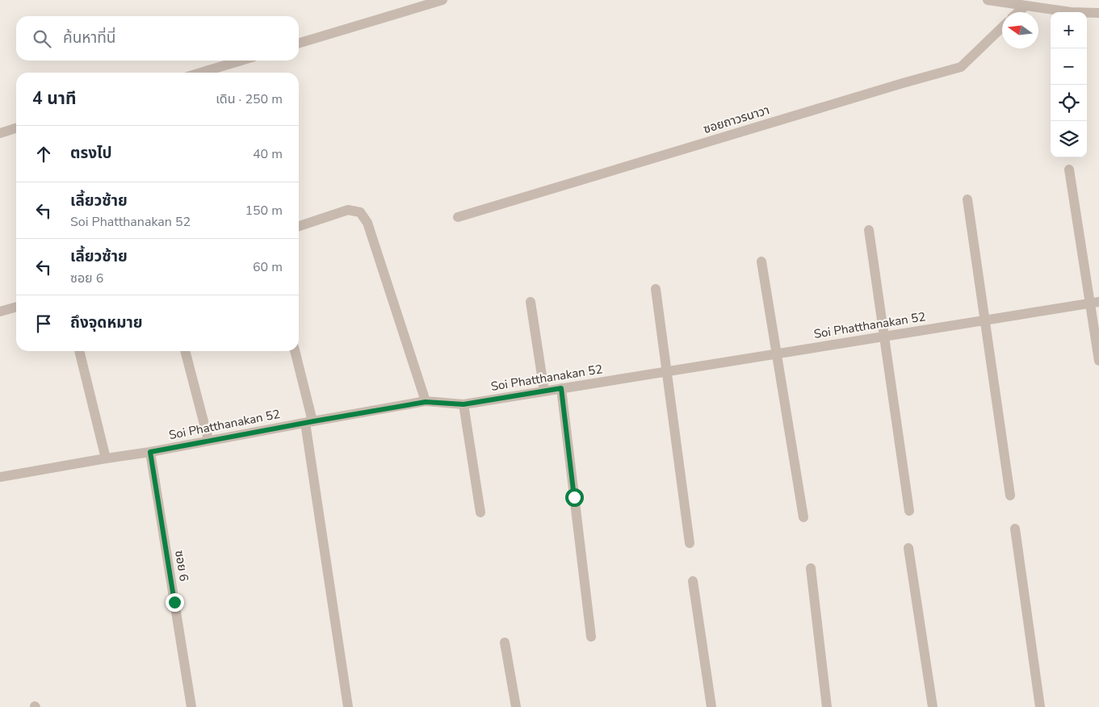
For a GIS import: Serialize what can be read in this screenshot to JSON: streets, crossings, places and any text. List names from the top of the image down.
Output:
{
  "streets": {
    "street": ["ซอยถาวรนาวา", "Soi Phatthanakan 52", "ซอย 6"]
  },
  "crossings": [
    ["Soi Phatthanakan 52", "ซอย 6"]
  ],
  "north": "left",
  "page": {
    "map_buttons": ["+", "−"],
    "search": "ค้นหาที่นี่",
    "heading": ["4 นาที", "เดิน · 250 m"],
    "list": [
      ["ตรงไป", "40 m"],
      ["เลี้ยวซ้าย", "Soi Phatthanakan 52", "150 m"],
      ["เลี้ยวซ้าย", "ซอย 6", "60 m"],
      "ถึงจุดหมาย"
    ]
  }
}
